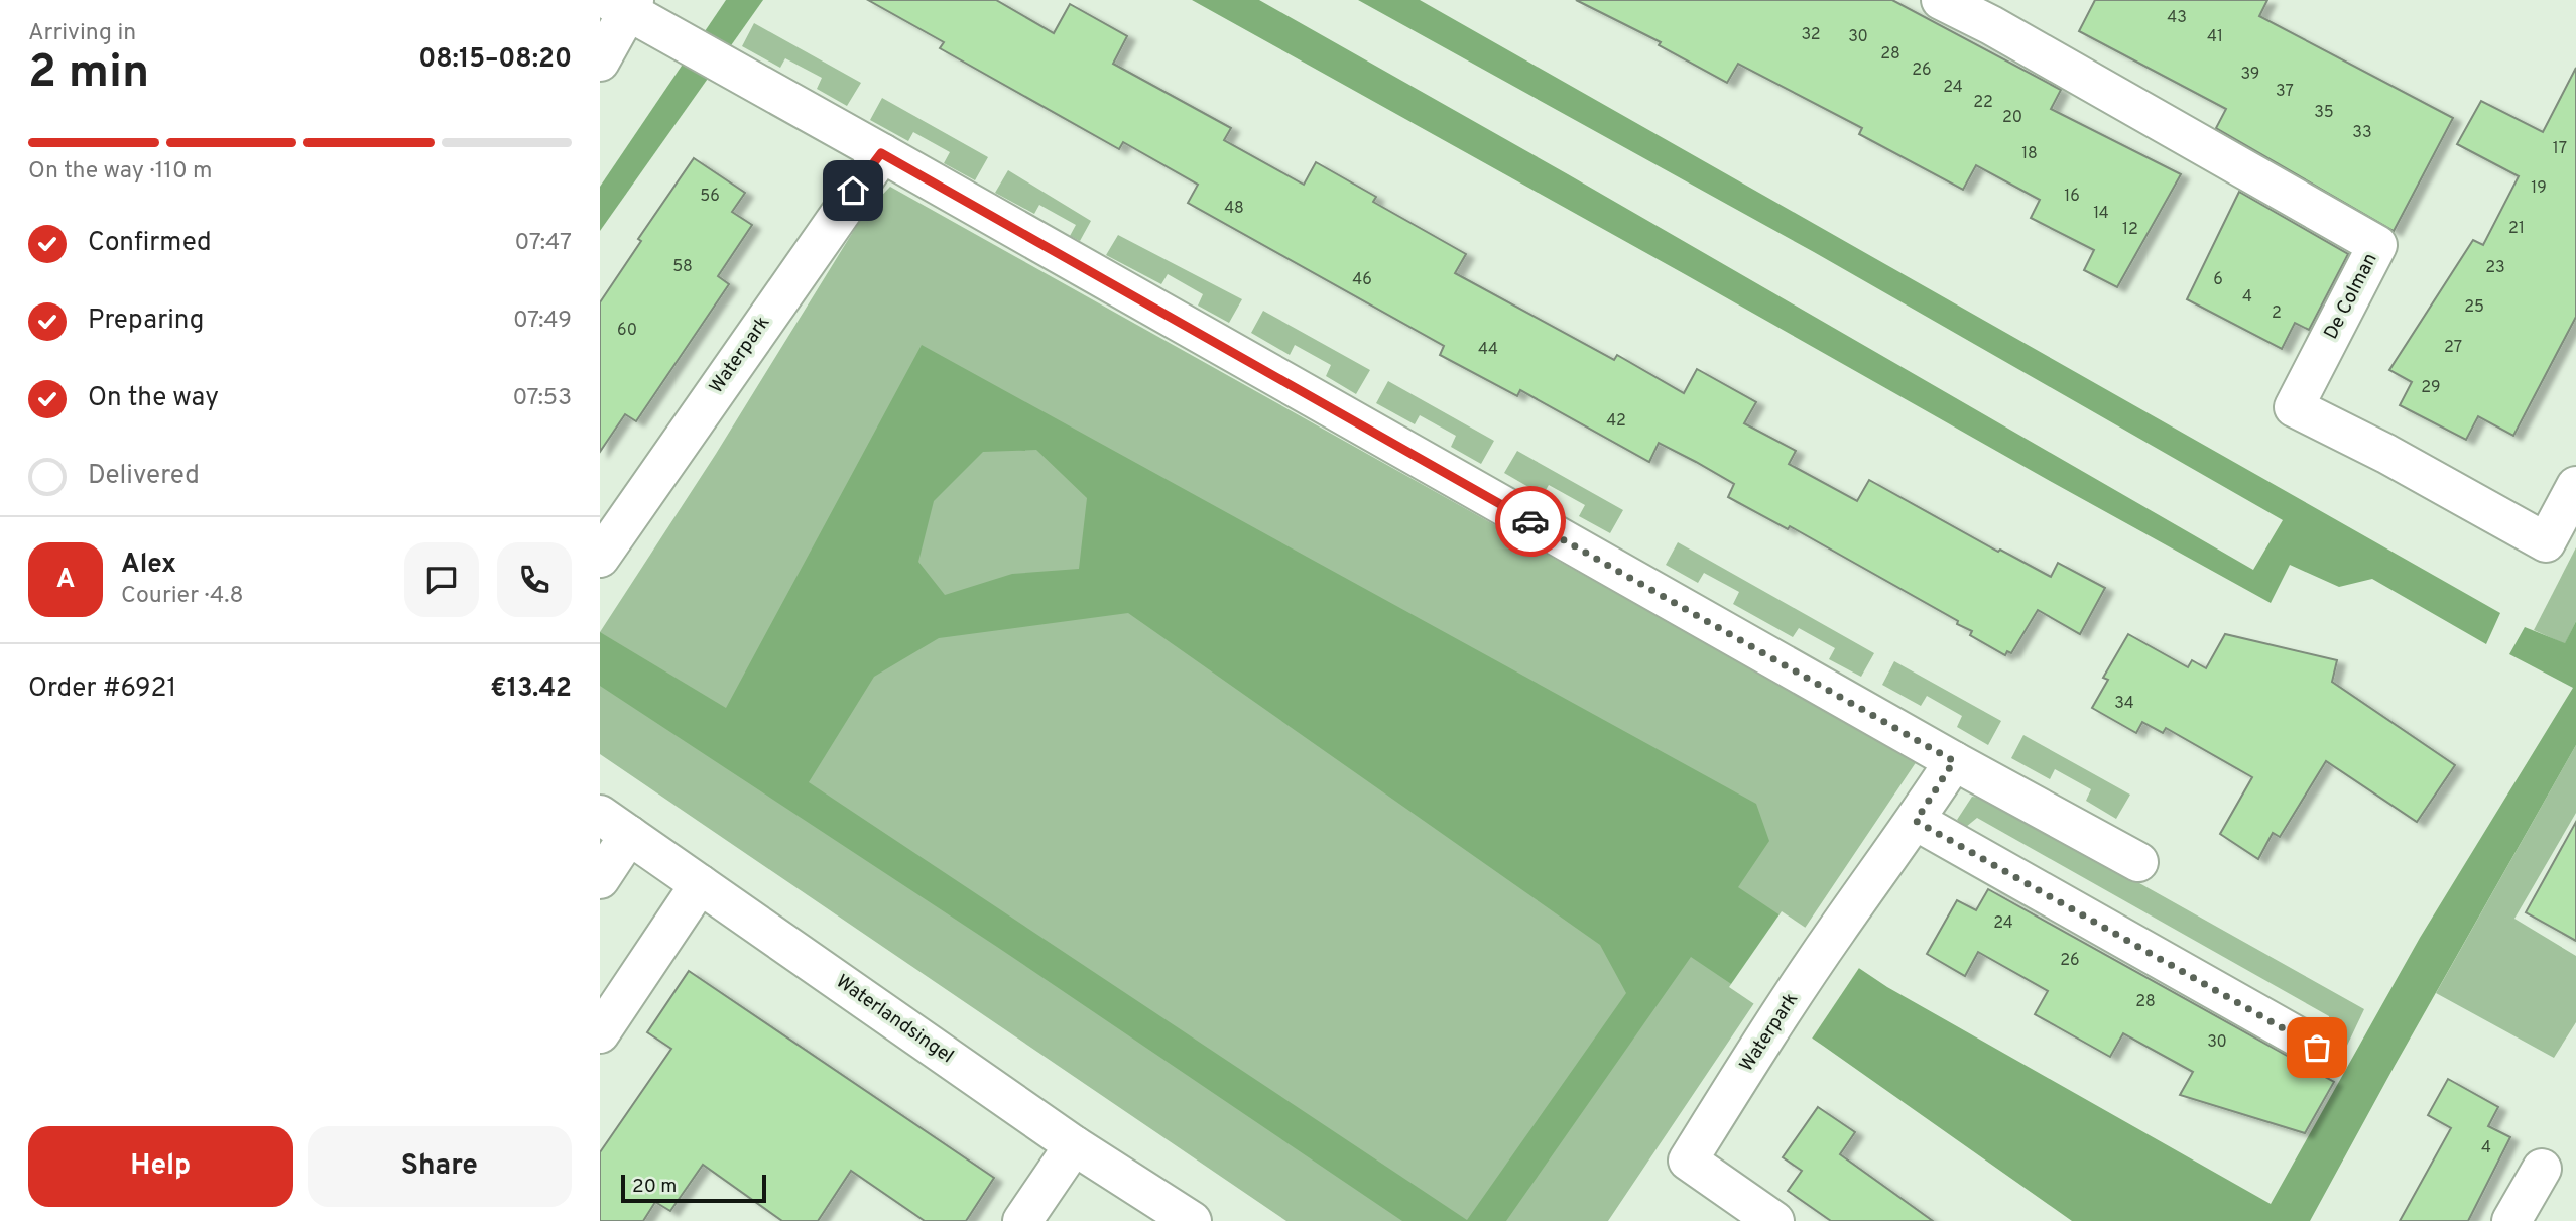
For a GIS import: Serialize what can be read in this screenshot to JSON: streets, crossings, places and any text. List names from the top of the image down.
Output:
{
  "streets": {
    "street": ["De Colman", "Waterpark", "Waterlandsingel"]
  },
  "house_numbers": [
    "43",
    "32",
    "30",
    "41",
    "28",
    "26",
    "39",
    "24",
    "37",
    "22",
    "35",
    "20",
    "33",
    "17",
    "18",
    "19",
    "56",
    "16",
    "48",
    "14",
    "21",
    "12",
    "58",
    "23",
    "46",
    "6",
    "4",
    "25",
    "2",
    "60",
    "27",
    "44",
    "29",
    "42",
    "34",
    "24",
    "26",
    "28",
    "30",
    "4"
  ],
  "scale_bar": "20 m",
  "page": {
    "heading": ["2 min", "Arriving in", "08:15–08:20"],
    "panel": [
      "Alex",
      "Courier · 4.8",
      "Order #6921",
      "€13.42"
    ],
    "bar": "On the way · 110 m",
    "list": [
      ["Confirmed", "07:47"],
      ["Preparing", "07:49"],
      ["On the way", "07:53"],
      "Delivered"
    ],
    "round": "A",
    "buttons": ["Help", "Share"],
    "scale": "20 m"
  }
}
